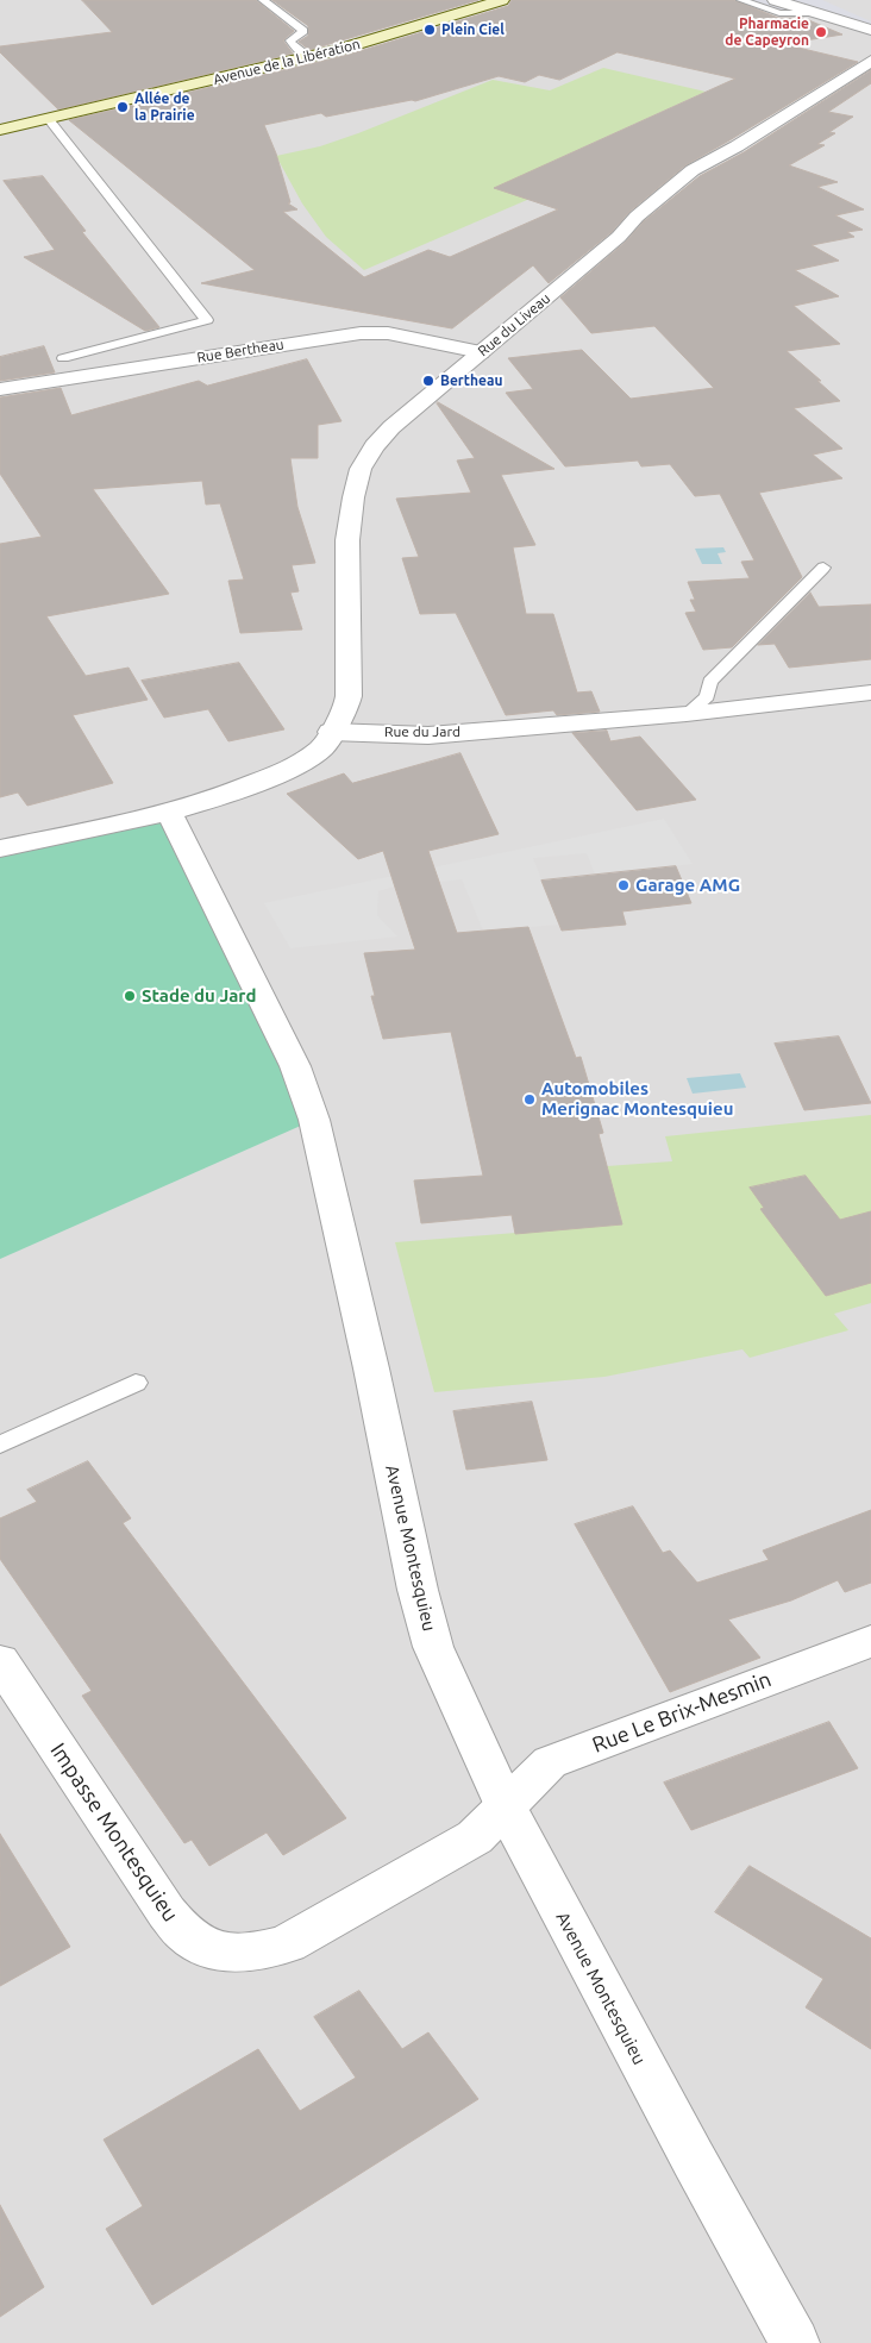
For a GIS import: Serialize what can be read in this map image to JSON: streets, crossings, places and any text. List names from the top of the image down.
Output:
{
  "streets": {
    "main road": ["Avenue de la Libération"],
    "street": [
      "Rue du Liveau",
      "Rue Bertheau",
      "Rue du Jard",
      "Avenue Montesquieu",
      "Rue Le Brix-Mesmin",
      "Impasse Montesquieu"
    ]
  },
  "crossings": [
    ["Rue du Liveau", "Rue Bertheau"],
    ["Rue du Liveau", "Rue du Jard"],
    ["Avenue Montesquieu", "Rue Le Brix-Mesmin"],
    ["Avenue Montesquieu", "Impasse Montesquieu"],
    ["Rue Le Brix-Mesmin", "Impasse Montesquieu"]
  ],
  "places": [
    "Plein Ciel",
    "Pharmacie de Capeyron",
    "Allée de la Prairie",
    "Bertheau",
    "Garage AMG",
    "Stade du Jard",
    "Automobiles Merignac Montesquieu"
  ]
}
